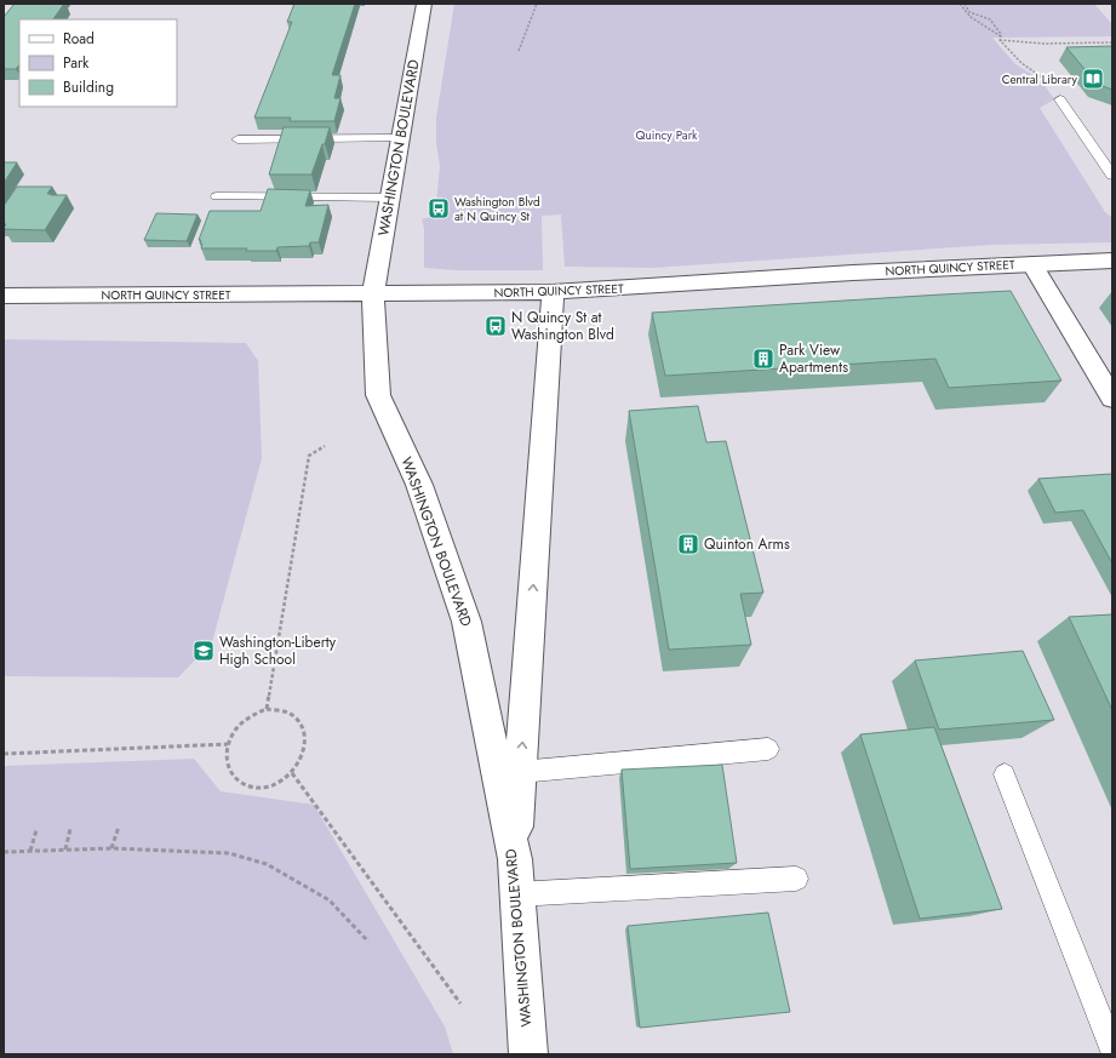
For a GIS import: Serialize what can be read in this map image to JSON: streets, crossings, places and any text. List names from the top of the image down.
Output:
{
  "streets": {
    "main road": ["WASHINGTON BOULEVARD", "NORTH QUINCY STREET"]
  },
  "crossings": [
    ["WASHINGTON BOULEVARD", "NORTH QUINCY STREET"]
  ],
  "parks": ["Quincy Park"],
  "places": {
    "library": ["Central Library"],
    "bus stop": ["Washington Blvd at N Quincy St", "N Quincy St at Washington Blvd"],
    "building": ["Park View Apartments", "Quinton Arms"],
    "school or university": ["Washington-Liberty High School"]
  },
  "legend": ["Road", "Park", "Building"]
}
